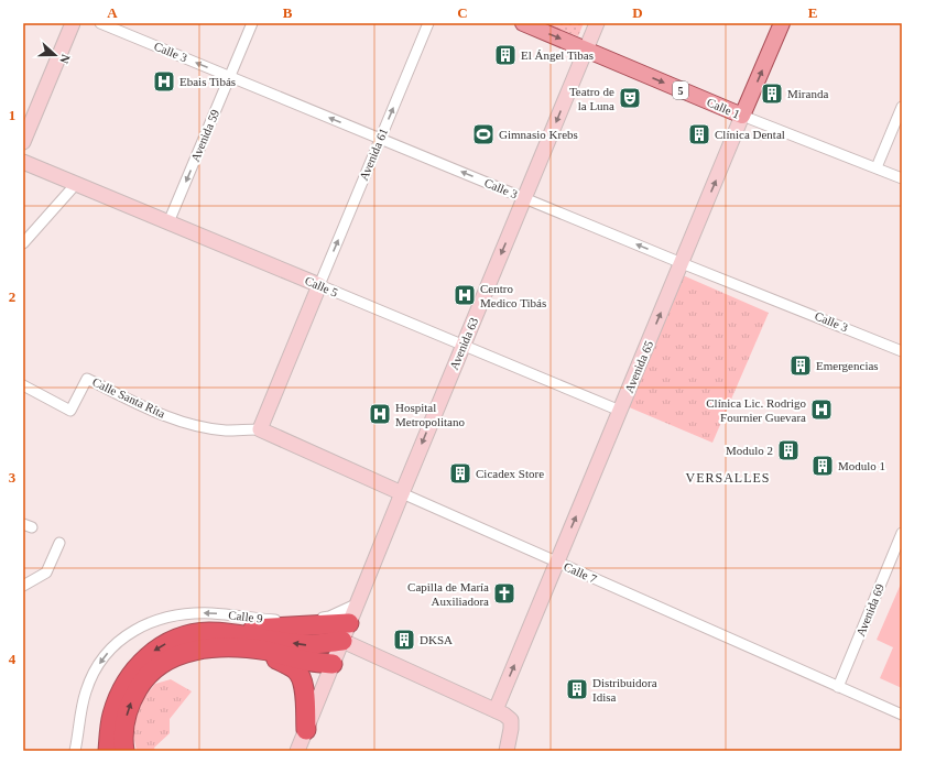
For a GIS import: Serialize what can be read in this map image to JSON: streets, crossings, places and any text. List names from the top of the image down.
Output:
{
  "streets": {
    "main road": ["5", "Calle 1", "Avenida 65"],
    "street": [
      "Calle 3",
      "Avenida 59",
      "Avenida 61",
      "Calle 5",
      "Avenida 63",
      "Calle Santa Rita",
      "Calle 7",
      "Avenida 69",
      "Calle 9"
    ]
  },
  "crossings": [
    ["Calle 3", "Avenida 59"],
    ["Calle 3", "Avenida 61"],
    ["Calle 3", "Avenida 63"],
    ["Calle 3", "Avenida 65"],
    ["Calle 1", "Avenida 63"],
    ["Calle 1", "Avenida 65"],
    ["Avenida 59", "Calle 5"],
    ["Avenida 61", "Calle 5"],
    ["Calle 5", "Avenida 63"],
    ["Calle 5", "Avenida 65"],
    ["Avenida 63", "Calle 7"],
    ["Avenida 63", "Calle 9"],
    ["Avenida 65", "Calle 7"],
    ["Calle Santa Rita", "Calle 7"],
    ["Calle 7", "Avenida 69"]
  ],
  "one_way": [
    "Calle 3",
    "Calle 1",
    "Avenida 59",
    "Avenida 61",
    "Avenida 63",
    "Avenida 65",
    "Calle 9"
  ],
  "districts": ["VERSALLES"],
  "places": {
    "building": [
      "El Ángel Tibas",
      "Miranda",
      "Clínica Dental",
      "Emergencias",
      "Modulo 2",
      "Modulo 1",
      "Cicadex Store",
      "DKSA",
      "Distribuidora Idisa"
    ],
    "hospital": [
      "Ebais Tibás",
      "Centro Medico Tibás",
      "Clínica Lic. Rodrigo Fournier Guevara",
      "Hospital Metropolitano"
    ],
    "theatre": ["Teatro de la Luna"],
    "sports": ["Gimnasio Krebs"],
    "church": ["Capilla de María Auxiliadora"]
  },
  "north": "right",
  "grid": {
    "columns": [
      "A",
      "B",
      "C",
      "D",
      "E"
    ],
    "rows": [
      "1",
      "2",
      "3",
      "4"
    ]
  }
}
